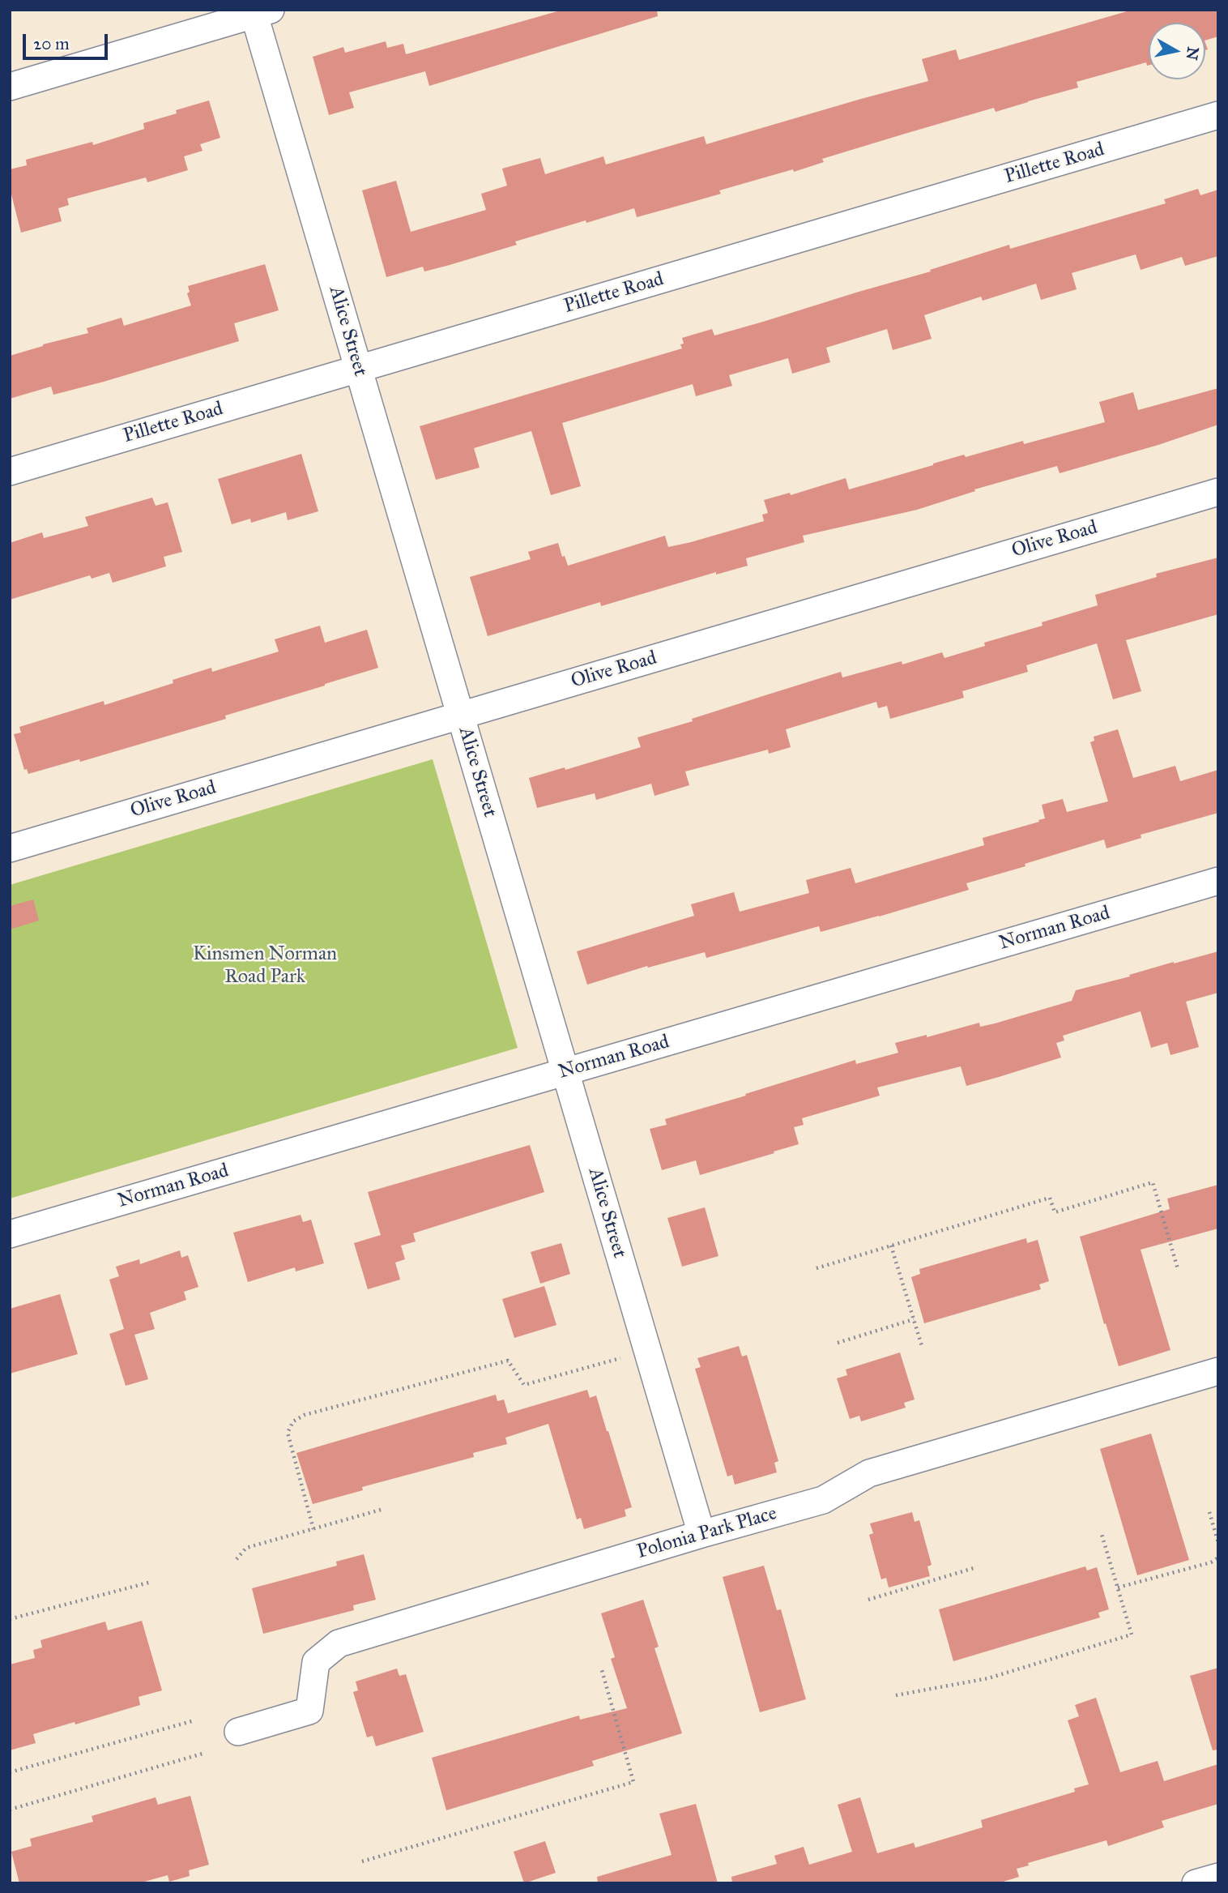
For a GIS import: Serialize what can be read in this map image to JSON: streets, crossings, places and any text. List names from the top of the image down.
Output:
{
  "streets": {
    "street": [
      "Pillette Road",
      "Alice Street",
      "Olive Road",
      "Norman Road",
      "Polonia Park Place"
    ]
  },
  "crossings": [
    ["Pillette Road", "Alice Street"],
    ["Alice Street", "Olive Road"],
    ["Alice Street", "Norman Road"],
    ["Alice Street", "Polonia Park Place"]
  ],
  "parks": ["Kinsmen Norman Road Park"],
  "scale_bar": "20 m",
  "north": "right"
}
